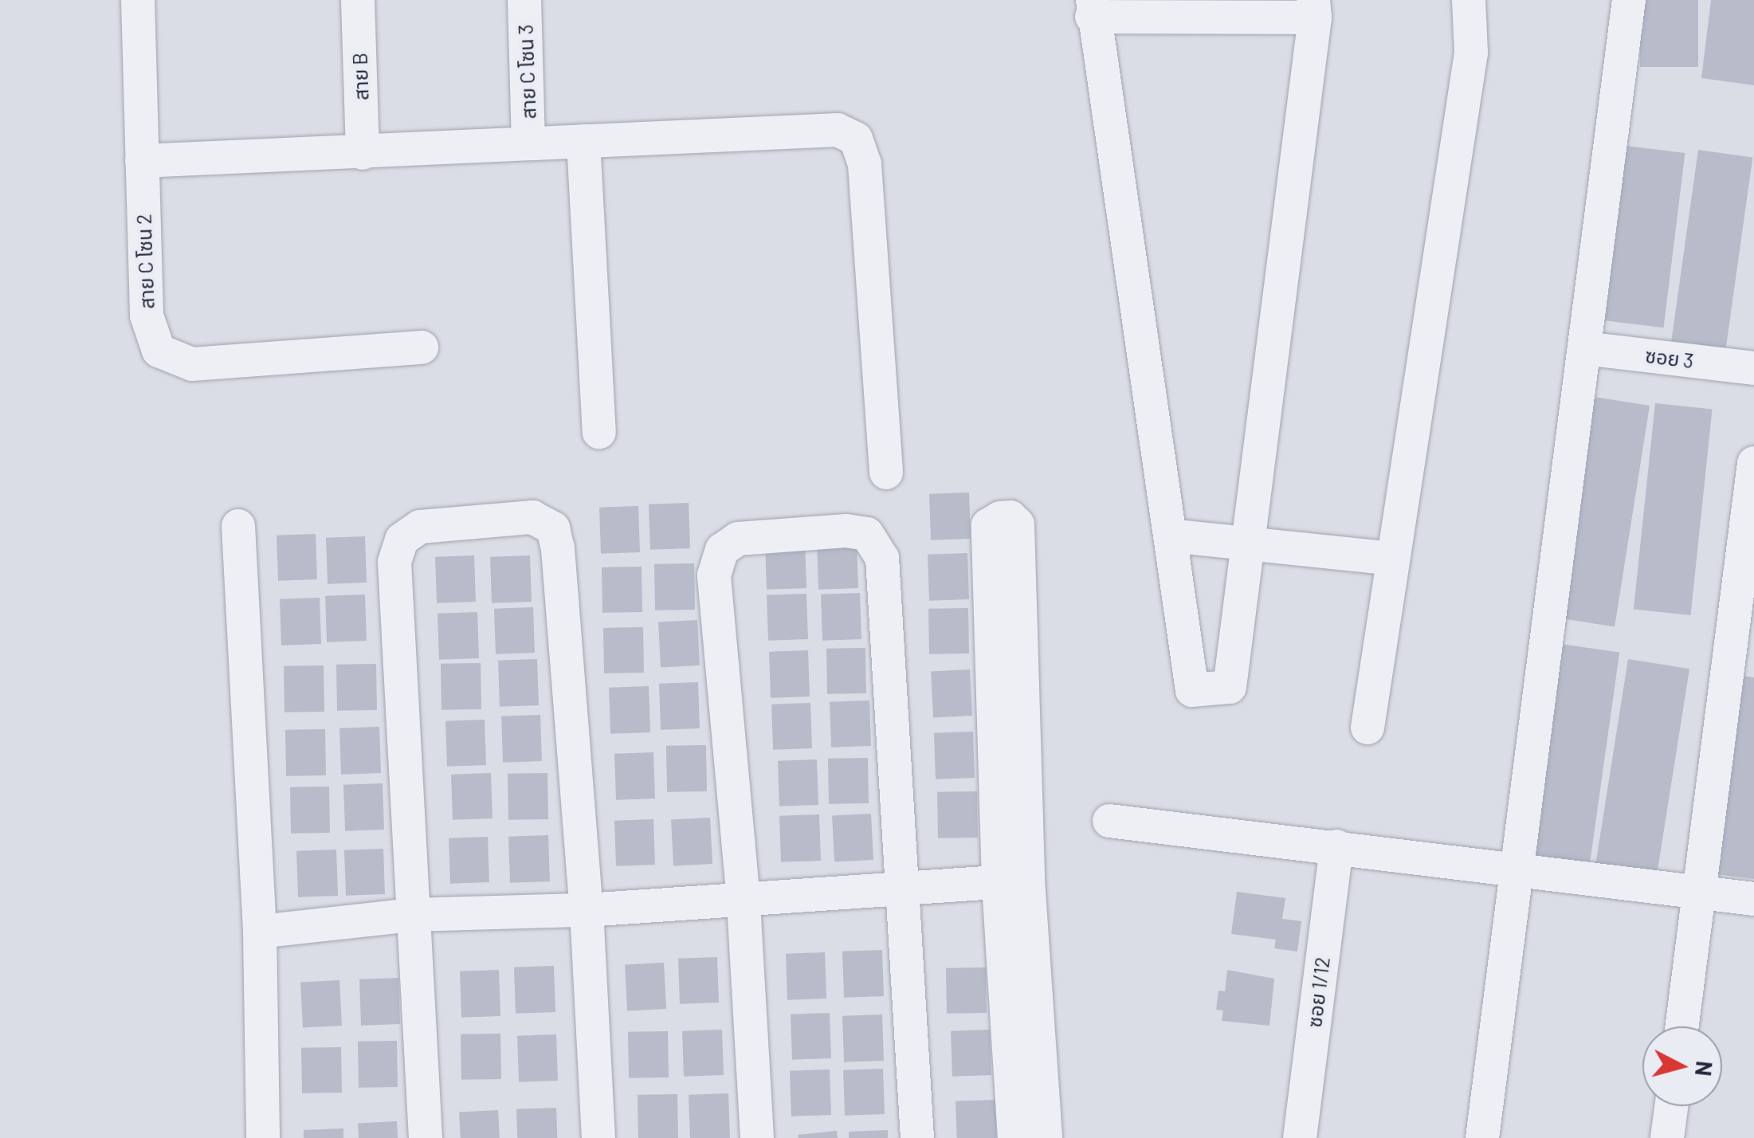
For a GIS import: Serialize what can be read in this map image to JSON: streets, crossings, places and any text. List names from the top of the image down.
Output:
{
  "streets": {
    "street": [
      "สาย C โซน 3",
      "สาย B",
      "สาย C โซน 2",
      "ซอย 3",
      "ซอย 1/12"
    ]
  },
  "north": "right"
}
